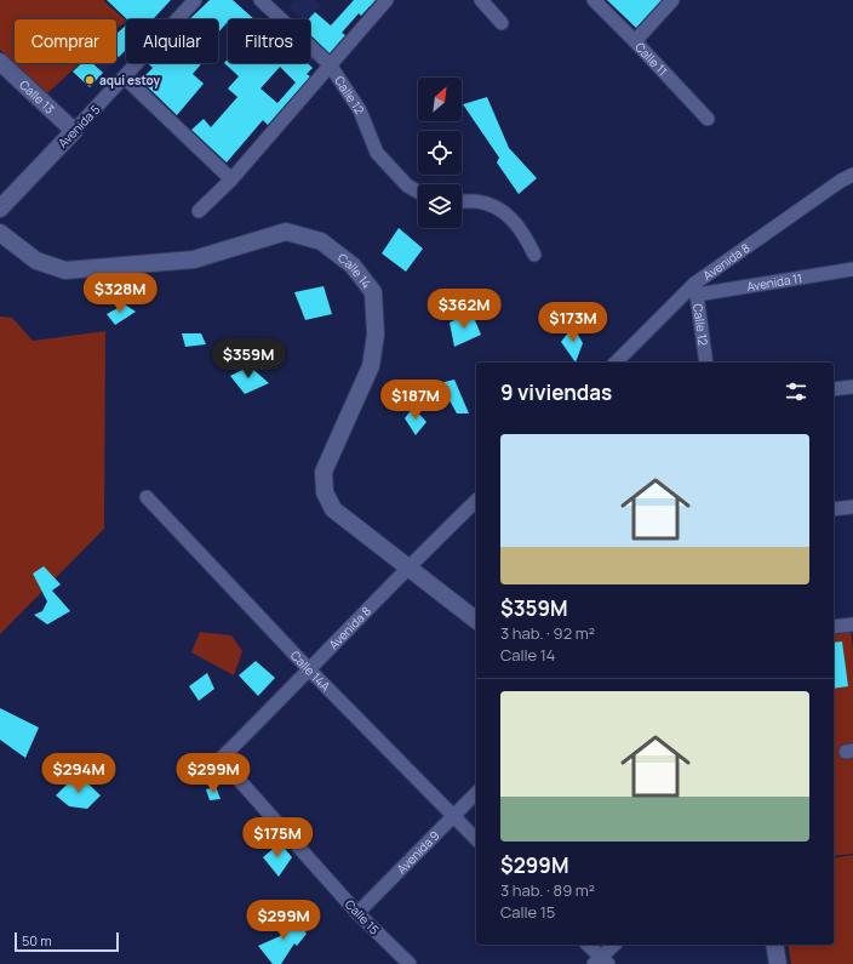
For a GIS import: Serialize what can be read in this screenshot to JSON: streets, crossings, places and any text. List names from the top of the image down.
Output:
{
  "streets": {
    "street": [
      "Calle 11",
      "Calle 12",
      "Calle 13",
      "Avenida 5",
      "Avenida 8",
      "Calle 14",
      "Avenida 11",
      "Calle 14A",
      "Avenida 9",
      "Calle 15"
    ]
  },
  "crossings": [
    ["Calle 12", "Avenida 8"],
    ["Calle 12", "Avenida 11"],
    ["Calle 13", "Avenida 5"],
    ["Avenida 8", "Calle 14"],
    ["Avenida 8", "Avenida 11"],
    ["Avenida 8", "Calle 14A"],
    ["Avenida 8", "Calle 15"],
    ["Calle 14A", "Avenida 9"],
    ["Avenida 9", "Calle 15"]
  ],
  "places": ["aqui estoy"],
  "scale_bar": "50 m",
  "north": "top right",
  "page": {
    "chip": ["Comprar", "Alquilar", "Filtros"],
    "price": [
      "$328M",
      "$362M",
      "$173M",
      "$359M",
      "$187M",
      "$294M",
      "$299M",
      "$175M",
      "$299M"
    ],
    "heading": "9 viviendas",
    "list": [
      {
        "name": "$359M",
        "note": "3 hab. · 92 m² · Calle 14"
      },
      {
        "name": "$299M",
        "note": "3 hab. · 89 m² · Calle 15"
      }
    ],
    "scale": "50 m"
  }
}
